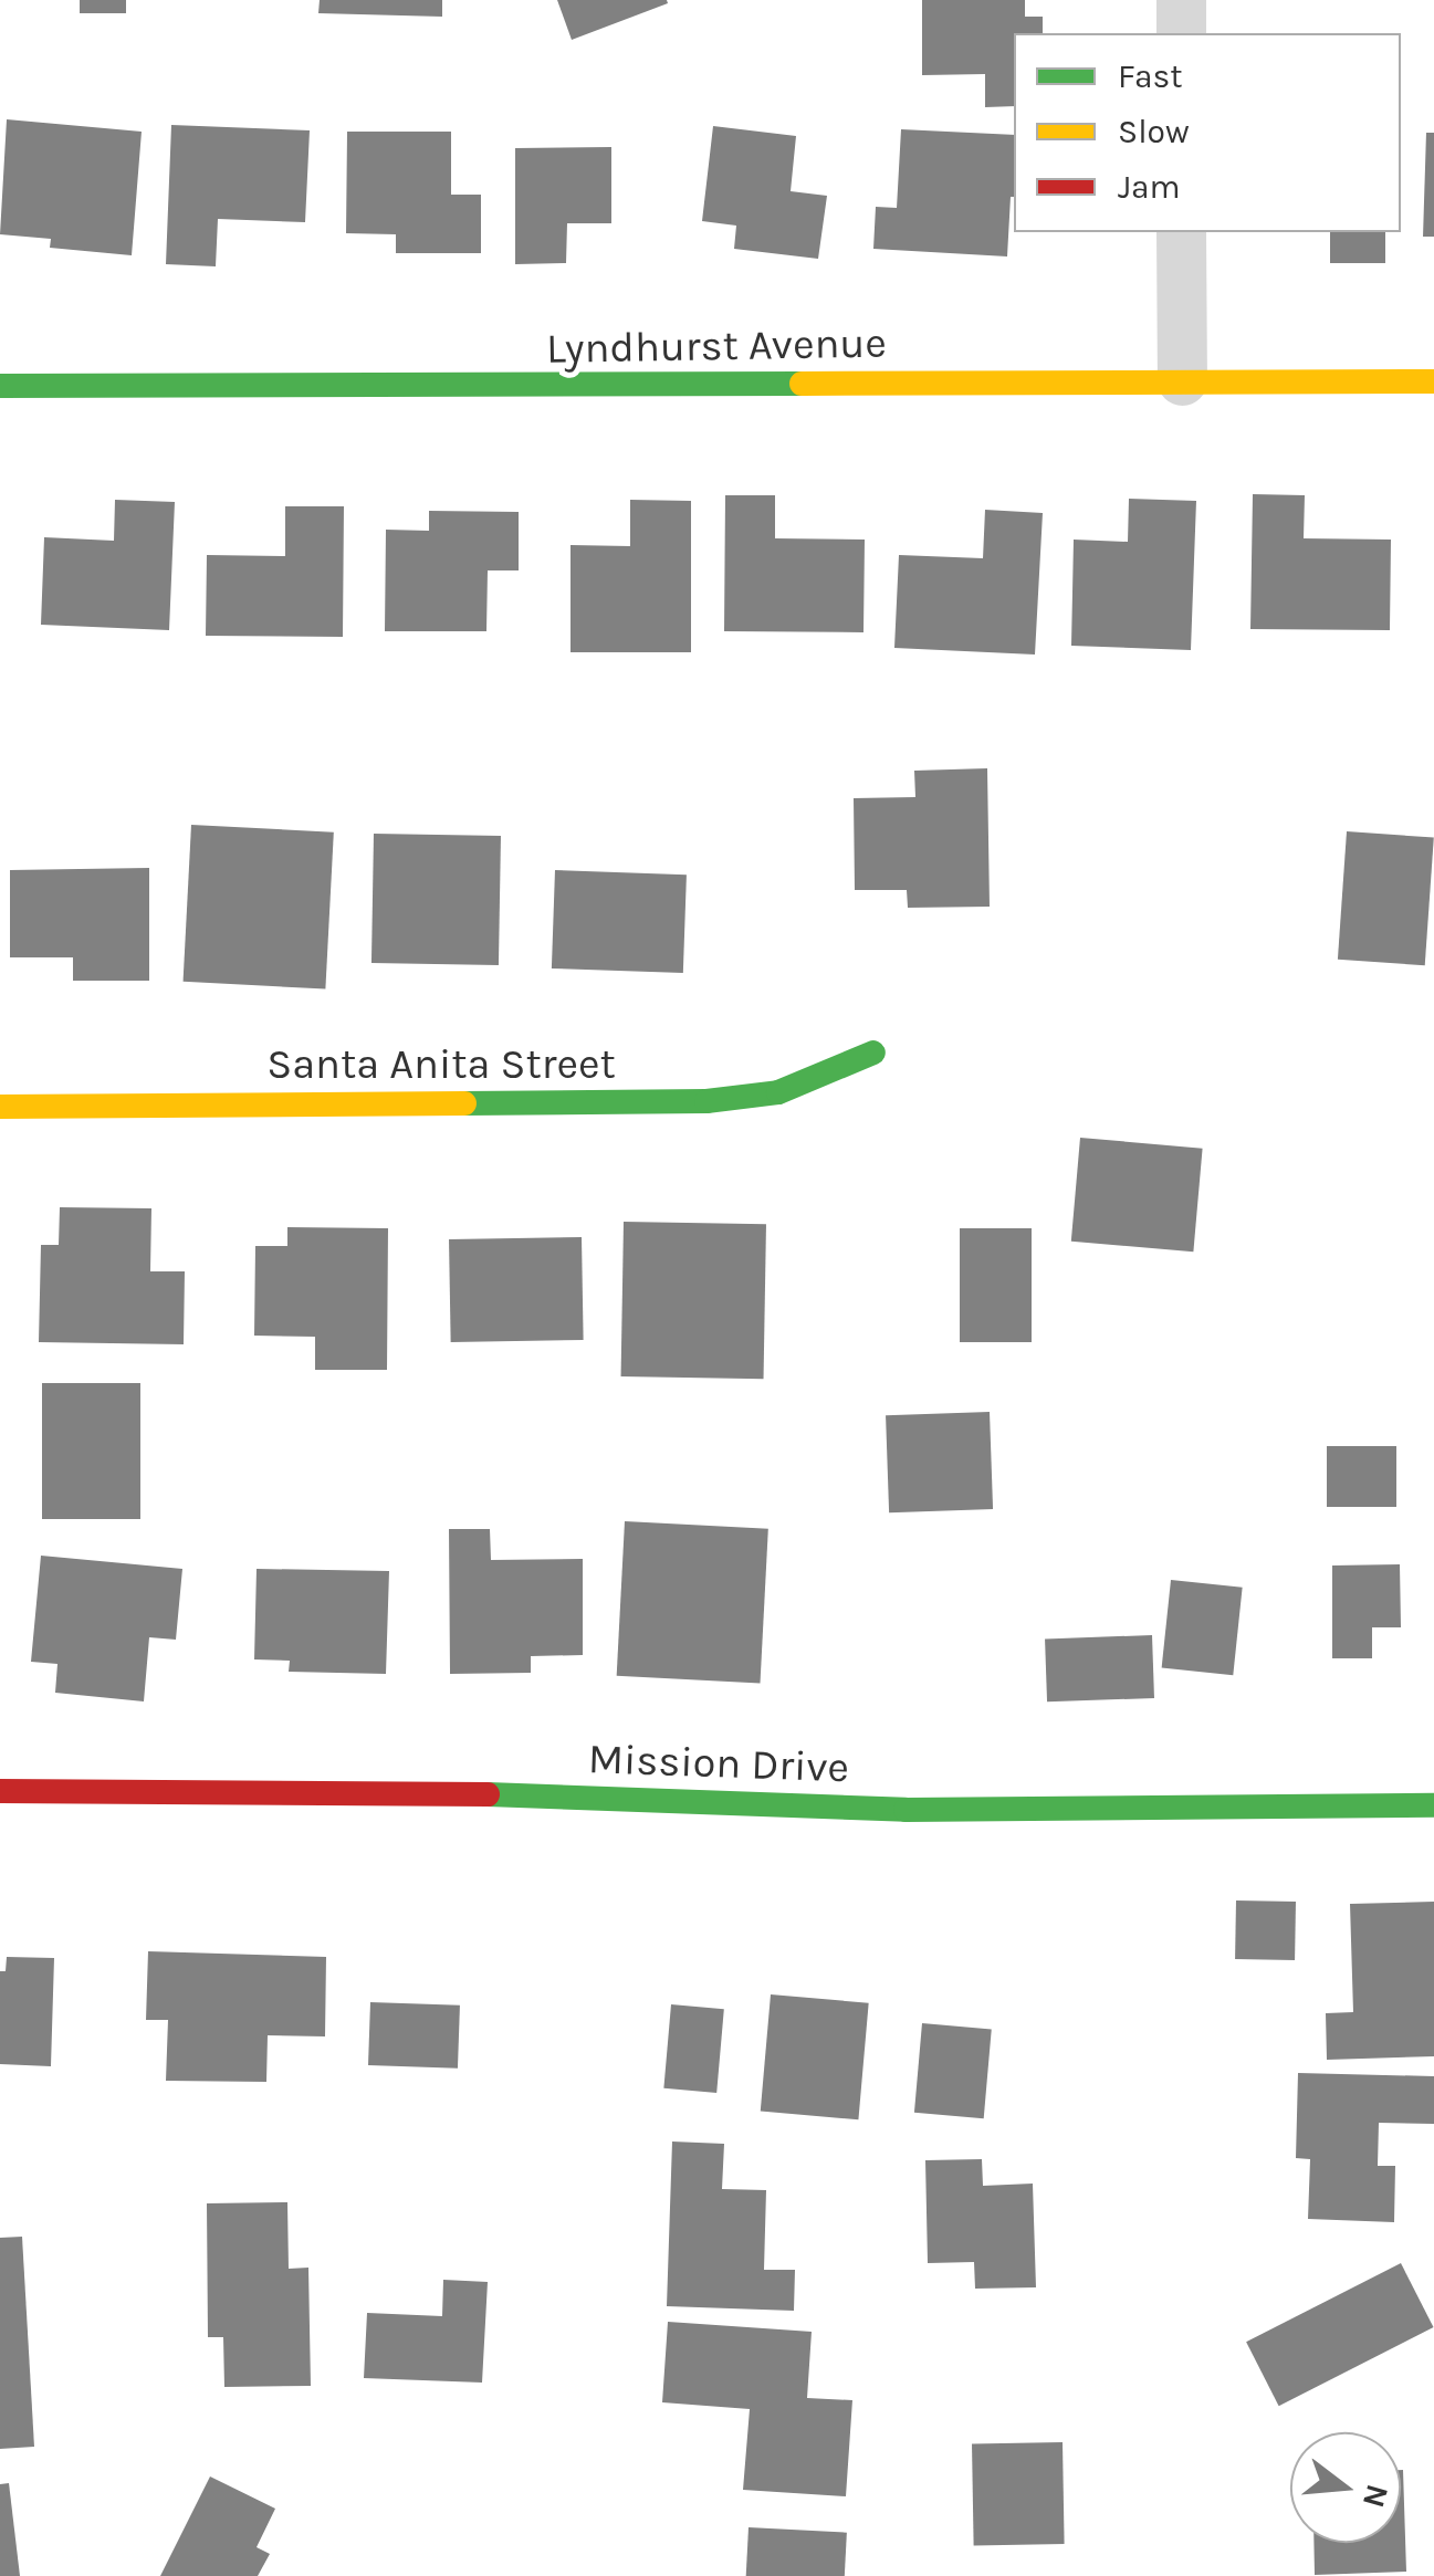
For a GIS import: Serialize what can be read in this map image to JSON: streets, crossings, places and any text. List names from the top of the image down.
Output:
{
  "streets": {
    "street": ["Lyndhurst Avenue", "Santa Anita Street", "Mission Drive"]
  },
  "legend": ["Fast", "Slow", "Jam"],
  "north": "right"
}
